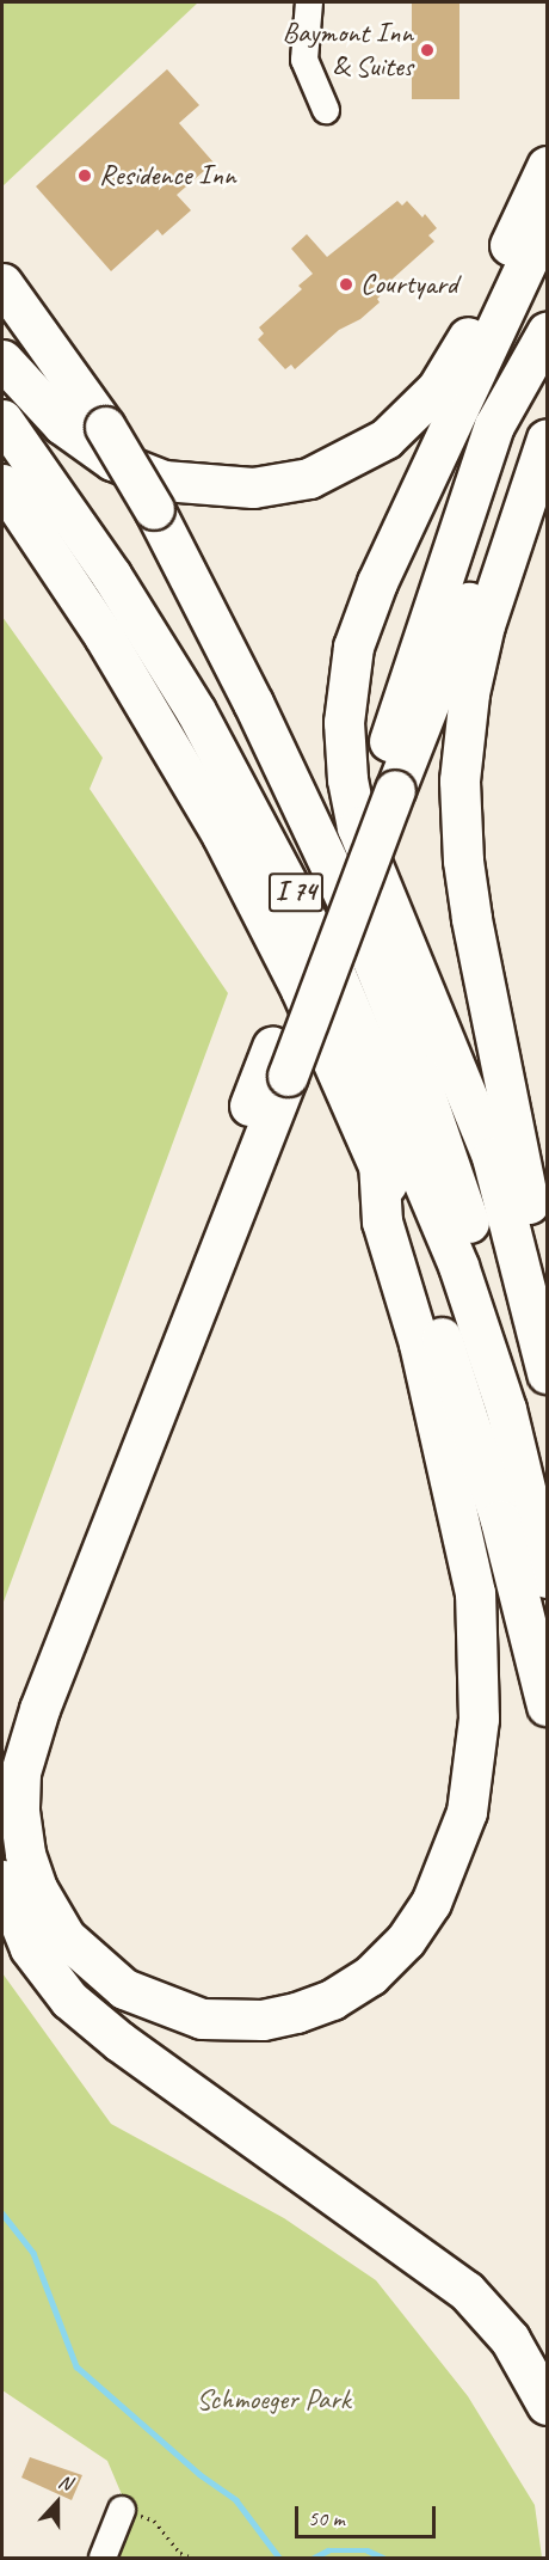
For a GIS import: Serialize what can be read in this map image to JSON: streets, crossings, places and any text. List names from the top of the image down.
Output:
{
  "streets": {
    "highway": ["I 74"]
  },
  "parks": ["Schmoeger Park"],
  "places": ["Baymont Inn & Suites", "Residence Inn", "Courtyard"],
  "scale_bar": "50 m",
  "north": "top"
}
